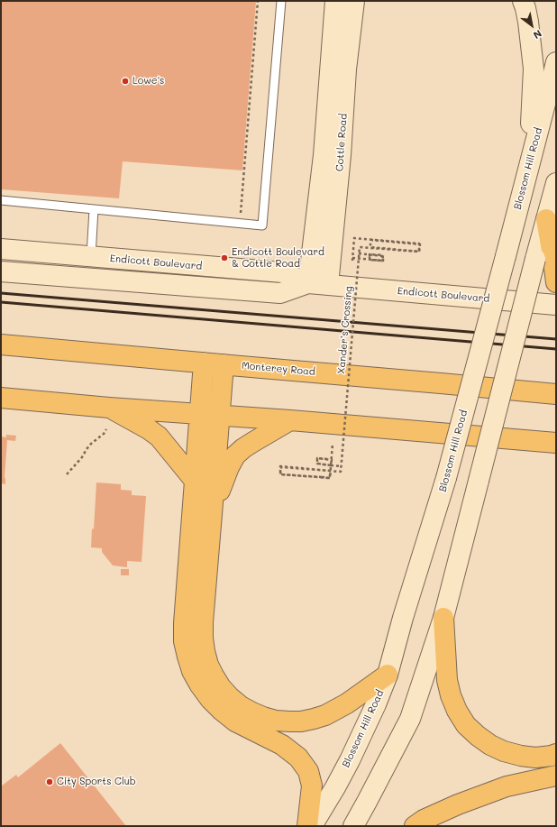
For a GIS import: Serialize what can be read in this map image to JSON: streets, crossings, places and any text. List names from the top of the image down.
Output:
{
  "streets": {
    "main road": [
      "Cottle Road",
      "Blossom Hill Road",
      "Endicott Boulevard",
      "Monterey Road"
    ],
    "path": ["Xander’s Crossing"]
  },
  "crossings": [
    ["Cottle Road", "Endicott Boulevard"]
  ],
  "places": ["Lowe's", "Endicott Boulevard & Cottle Road", "City Sports Club"],
  "north": "bottom right"
}
